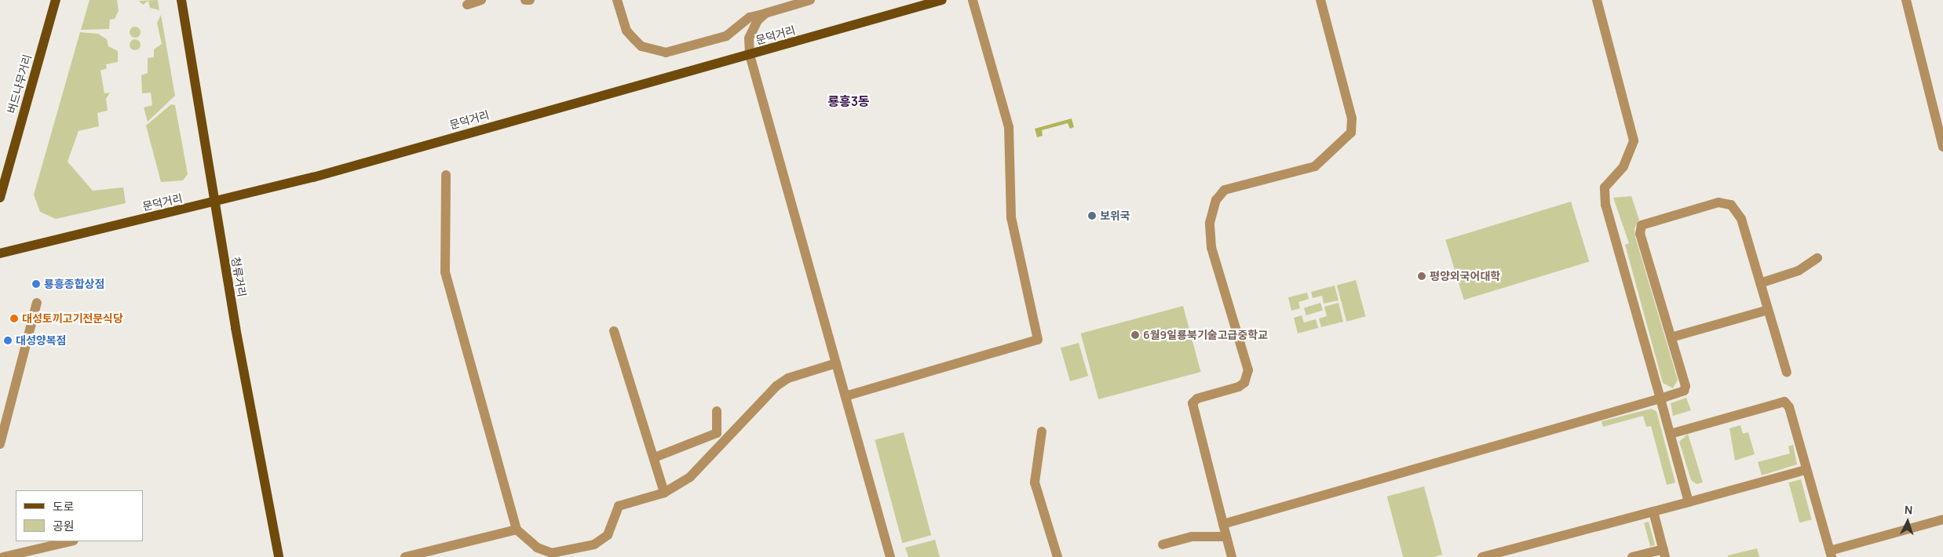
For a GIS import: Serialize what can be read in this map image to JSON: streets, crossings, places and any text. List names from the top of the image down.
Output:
{
  "streets": {
    "main road": ["문덕거리", "버드나무거리", "청류거리"]
  },
  "crossings": [
    ["문덕거리", "청류거리"]
  ],
  "districts": ["룡흥3동"],
  "places": [
    "보위국",
    "평양외국어대학",
    "룡흥종합상점",
    "대성토끼고기전문식당",
    "6월9일룡북기술고급중학교",
    "대성양복점"
  ],
  "legend": ["도로", "공원"],
  "north": "top"
}
